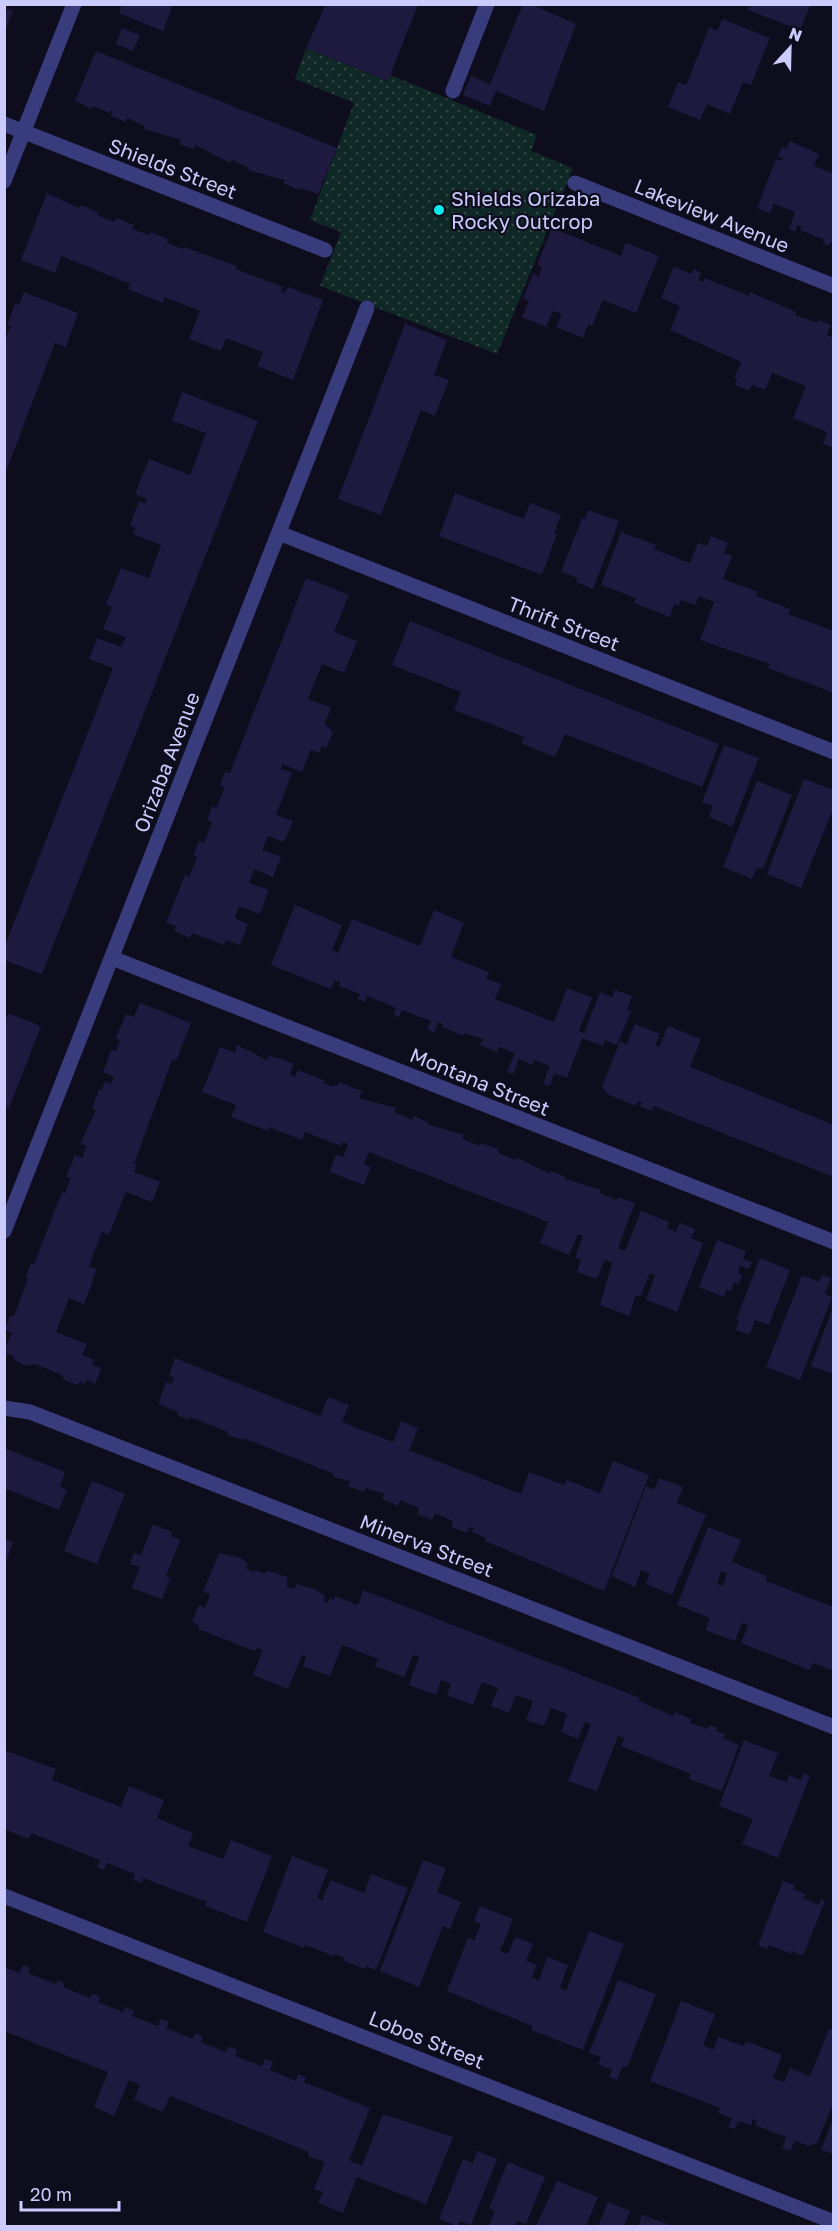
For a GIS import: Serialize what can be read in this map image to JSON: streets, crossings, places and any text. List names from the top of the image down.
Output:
{
  "streets": {
    "street": [
      "Shields Street",
      "Lakeview Avenue",
      "Thrift Street",
      "Orizaba Avenue",
      "Montana Street",
      "Minerva Street",
      "Lobos Street"
    ]
  },
  "crossings": [
    ["Thrift Street", "Orizaba Avenue"],
    ["Orizaba Avenue", "Montana Street"]
  ],
  "places": ["Shields Orizaba Rocky Outcrop"],
  "scale_bar": "20 m",
  "north": "top"
}
